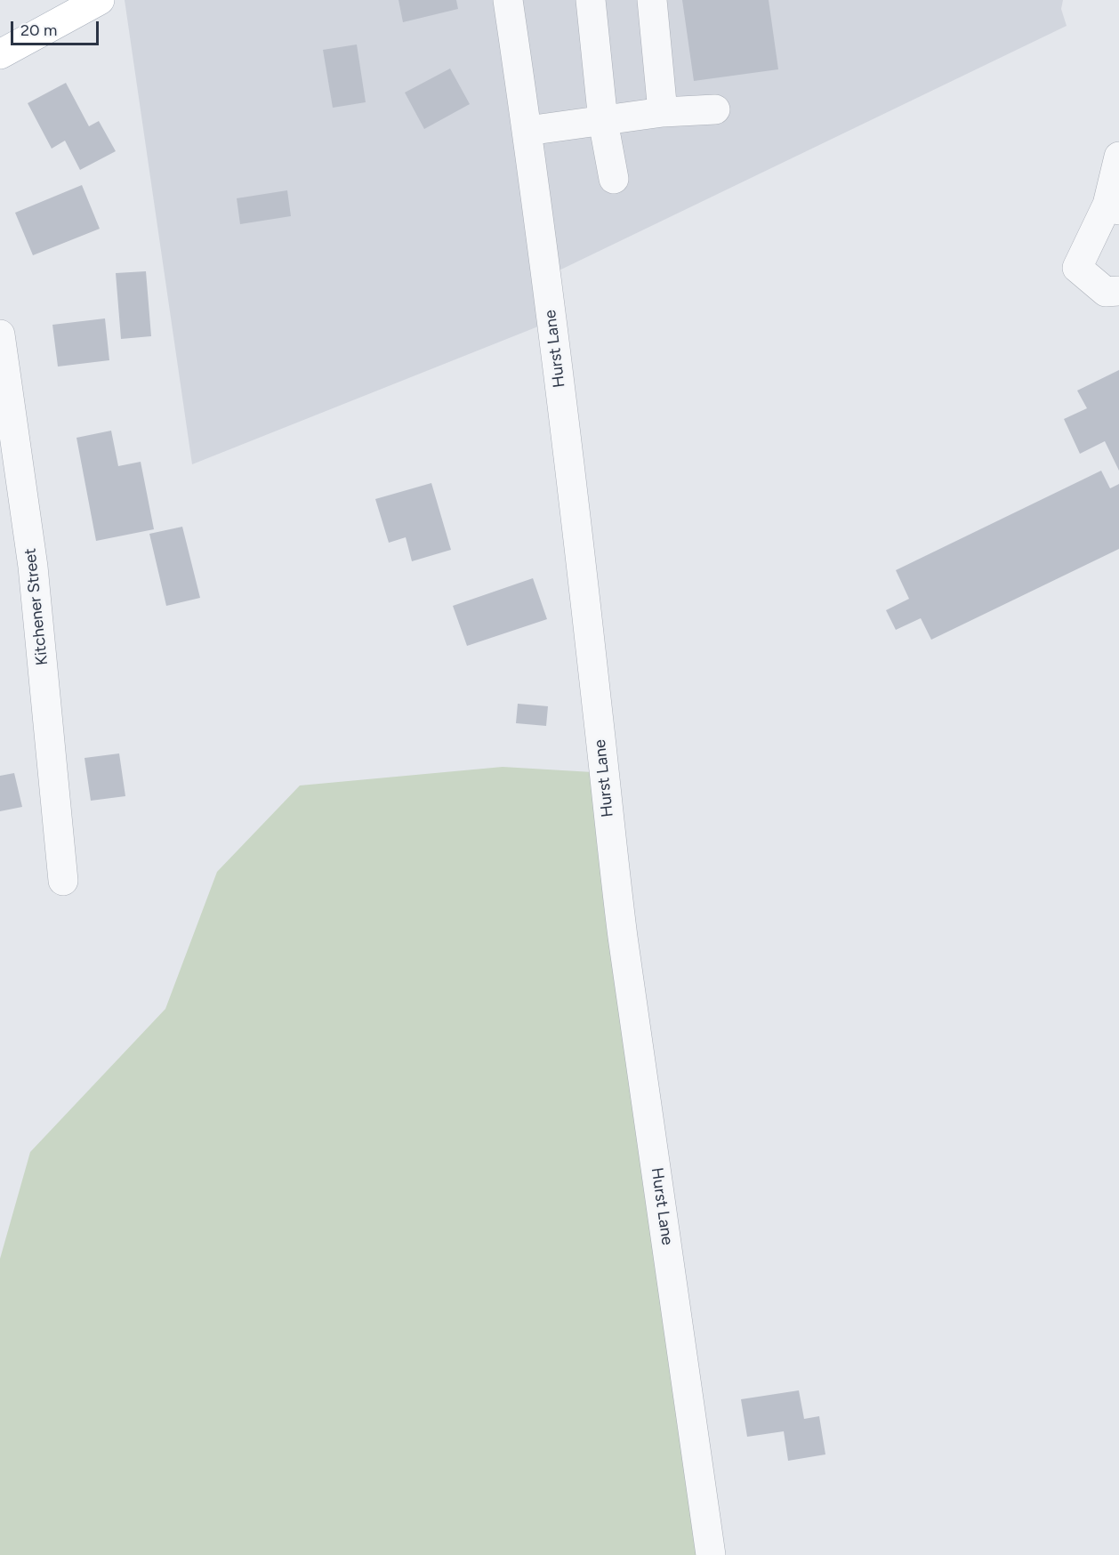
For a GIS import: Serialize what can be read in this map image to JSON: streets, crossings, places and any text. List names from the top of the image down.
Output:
{
  "streets": {
    "street": ["Hurst Lane", "Kitchener Street"]
  },
  "scale_bar": "20 m"
}
